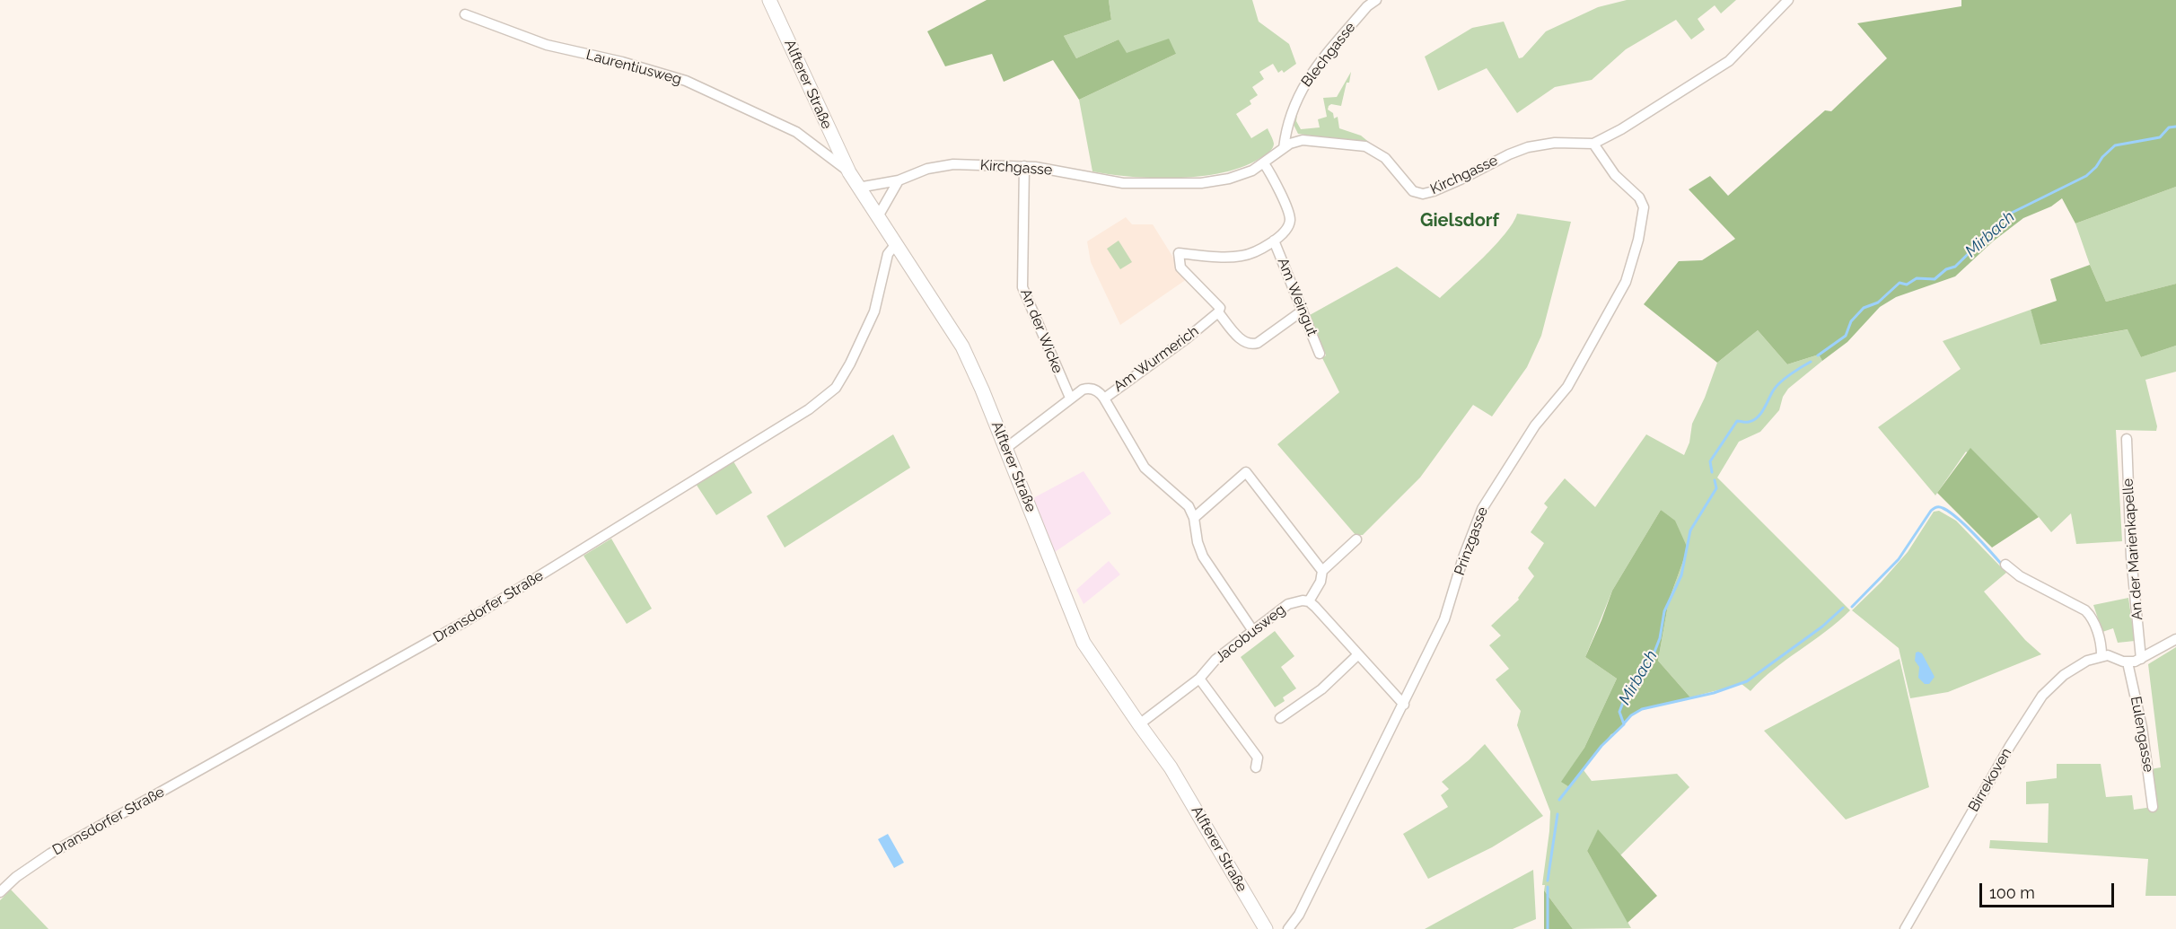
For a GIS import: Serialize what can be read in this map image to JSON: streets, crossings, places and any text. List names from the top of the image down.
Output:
{
  "streets": {
    "street": [
      "Blechgasse",
      "Laurentiusweg",
      "Alfterer Straße",
      "Kirchgasse",
      "Am Weingut",
      "An der Wicke",
      "Am Wurmerich",
      "Prinzgasse",
      "An der Marienkapelle",
      "Dransdorfer Straße",
      "Jacobusweg",
      "Eulengasse",
      "Birrekoven"
    ]
  },
  "crossings": [
    ["Blechgasse", "Kirchgasse"],
    ["Laurentiusweg", "Alfterer Straße"],
    ["Alfterer Straße", "Kirchgasse"],
    ["Alfterer Straße", "Am Wurmerich"],
    ["Alfterer Straße", "Dransdorfer Straße"],
    ["Alfterer Straße", "Jacobusweg"],
    ["Kirchgasse", "An der Wicke"],
    ["Kirchgasse", "Prinzgasse"],
    ["An der Wicke", "Am Wurmerich"]
  ],
  "districts": ["Gielsdorf"],
  "water": ["Mirbach"],
  "scale_bar": "100 m"
}
